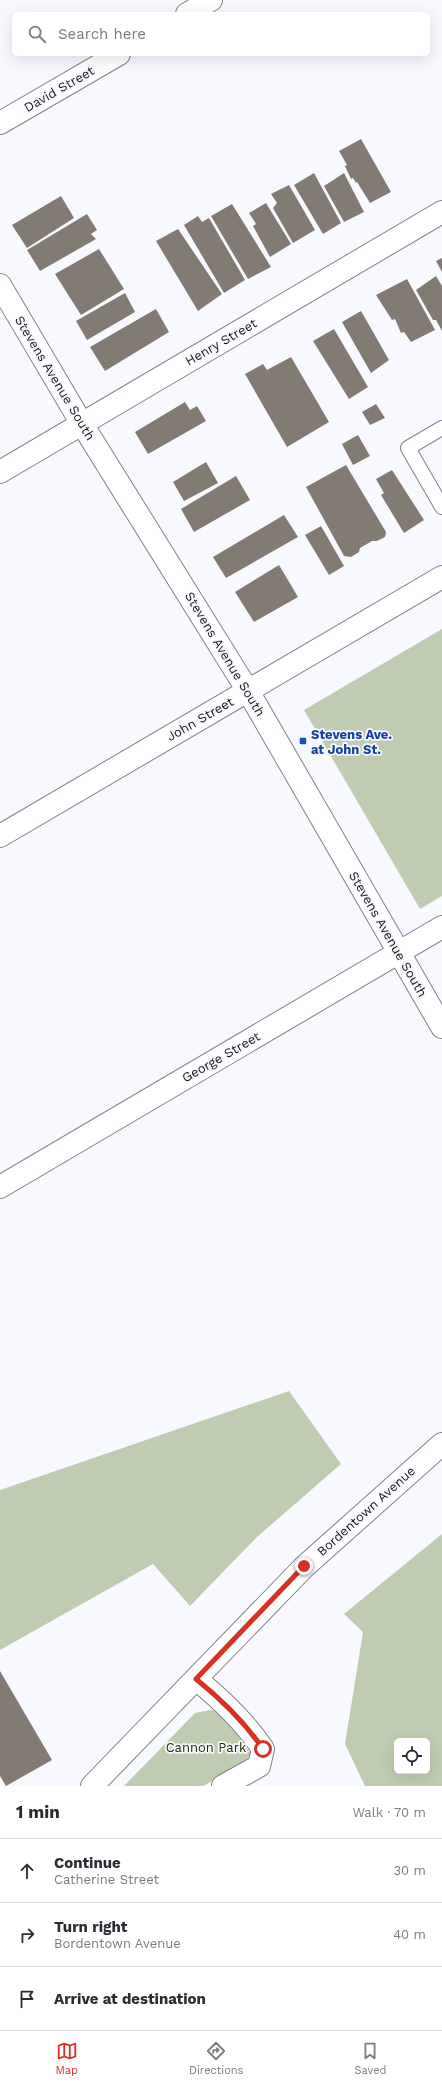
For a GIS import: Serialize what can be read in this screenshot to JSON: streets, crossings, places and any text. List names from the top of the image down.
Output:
{
  "streets": {
    "street": [
      "David Street",
      "Henry Street",
      "Stevens Avenue South",
      "John Street",
      "George Street",
      "Bordentown Avenue"
    ]
  },
  "crossings": [
    ["Henry Street", "Stevens Avenue South"],
    ["Stevens Avenue South", "John Street"],
    ["Stevens Avenue South", "George Street"]
  ],
  "parks": ["Cannon Park"],
  "places": {
    "transit": ["Stevens Ave. at John St."]
  },
  "page": {
    "search": "Search here",
    "heading": ["1 min", "Walk · 70 m"],
    "list": [
      ["Continue", "Catherine Street", "30 m"],
      ["Turn right", "Bordentown Avenue", "40 m"],
      "Arrive at destination"
    ],
    "nav": ["Map", "Directions", "Saved"]
  }
}
